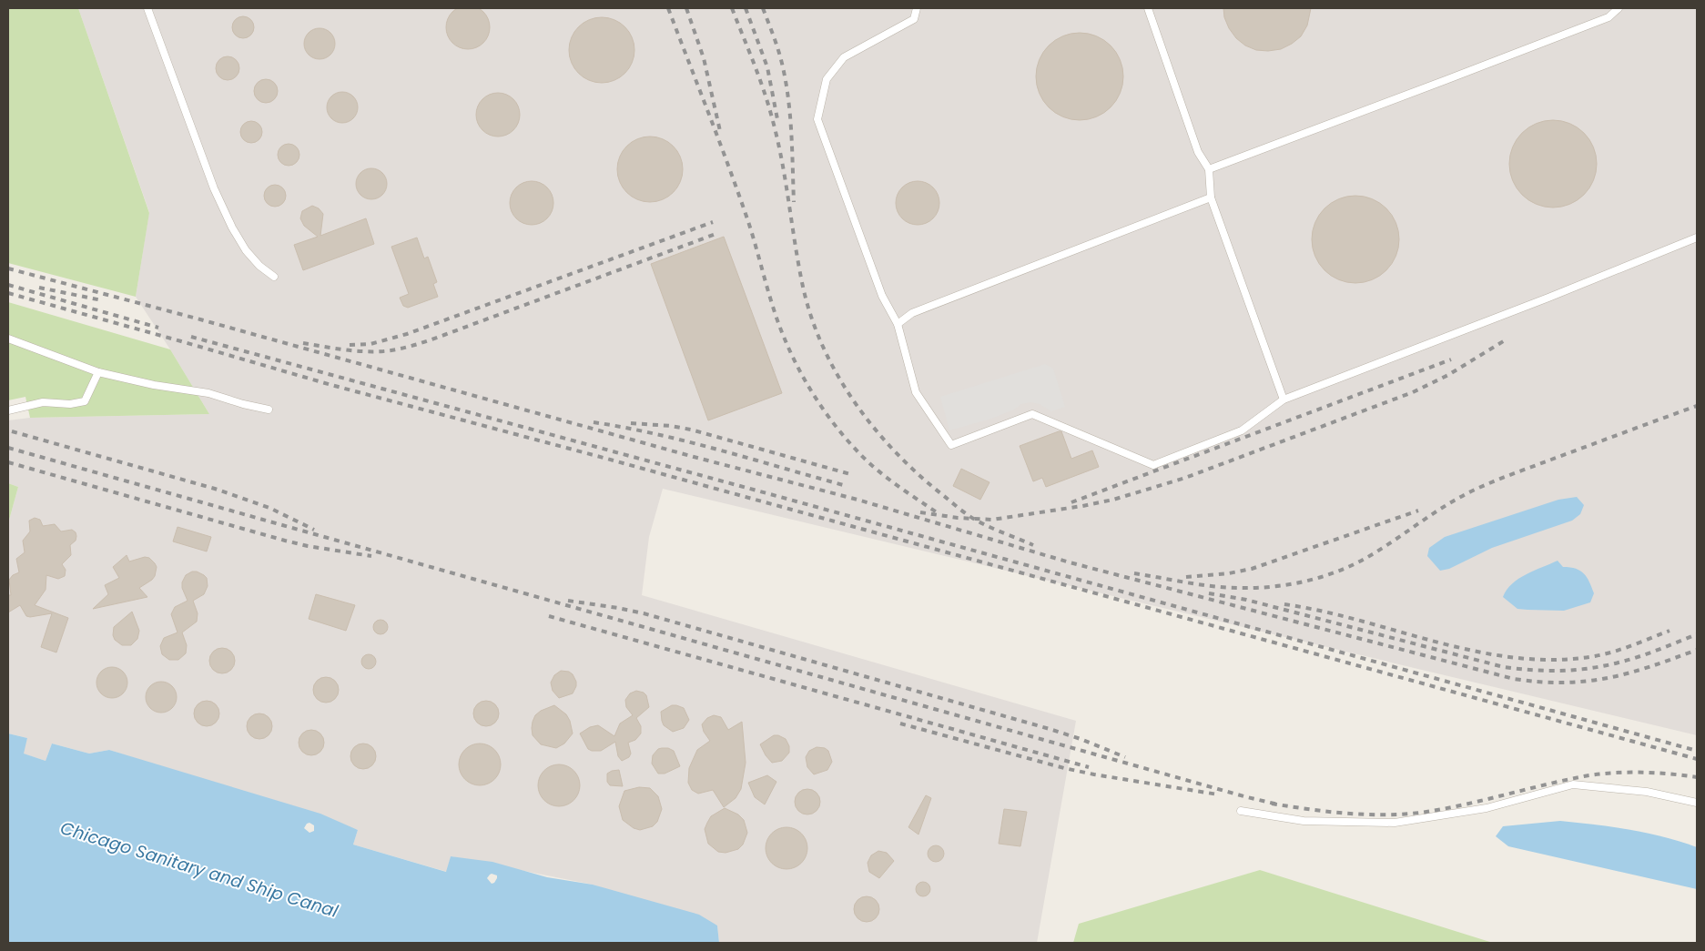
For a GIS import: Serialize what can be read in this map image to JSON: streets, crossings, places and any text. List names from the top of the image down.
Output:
{
  "water": ["Chicago Sanitary and Ship Canal"]
}
